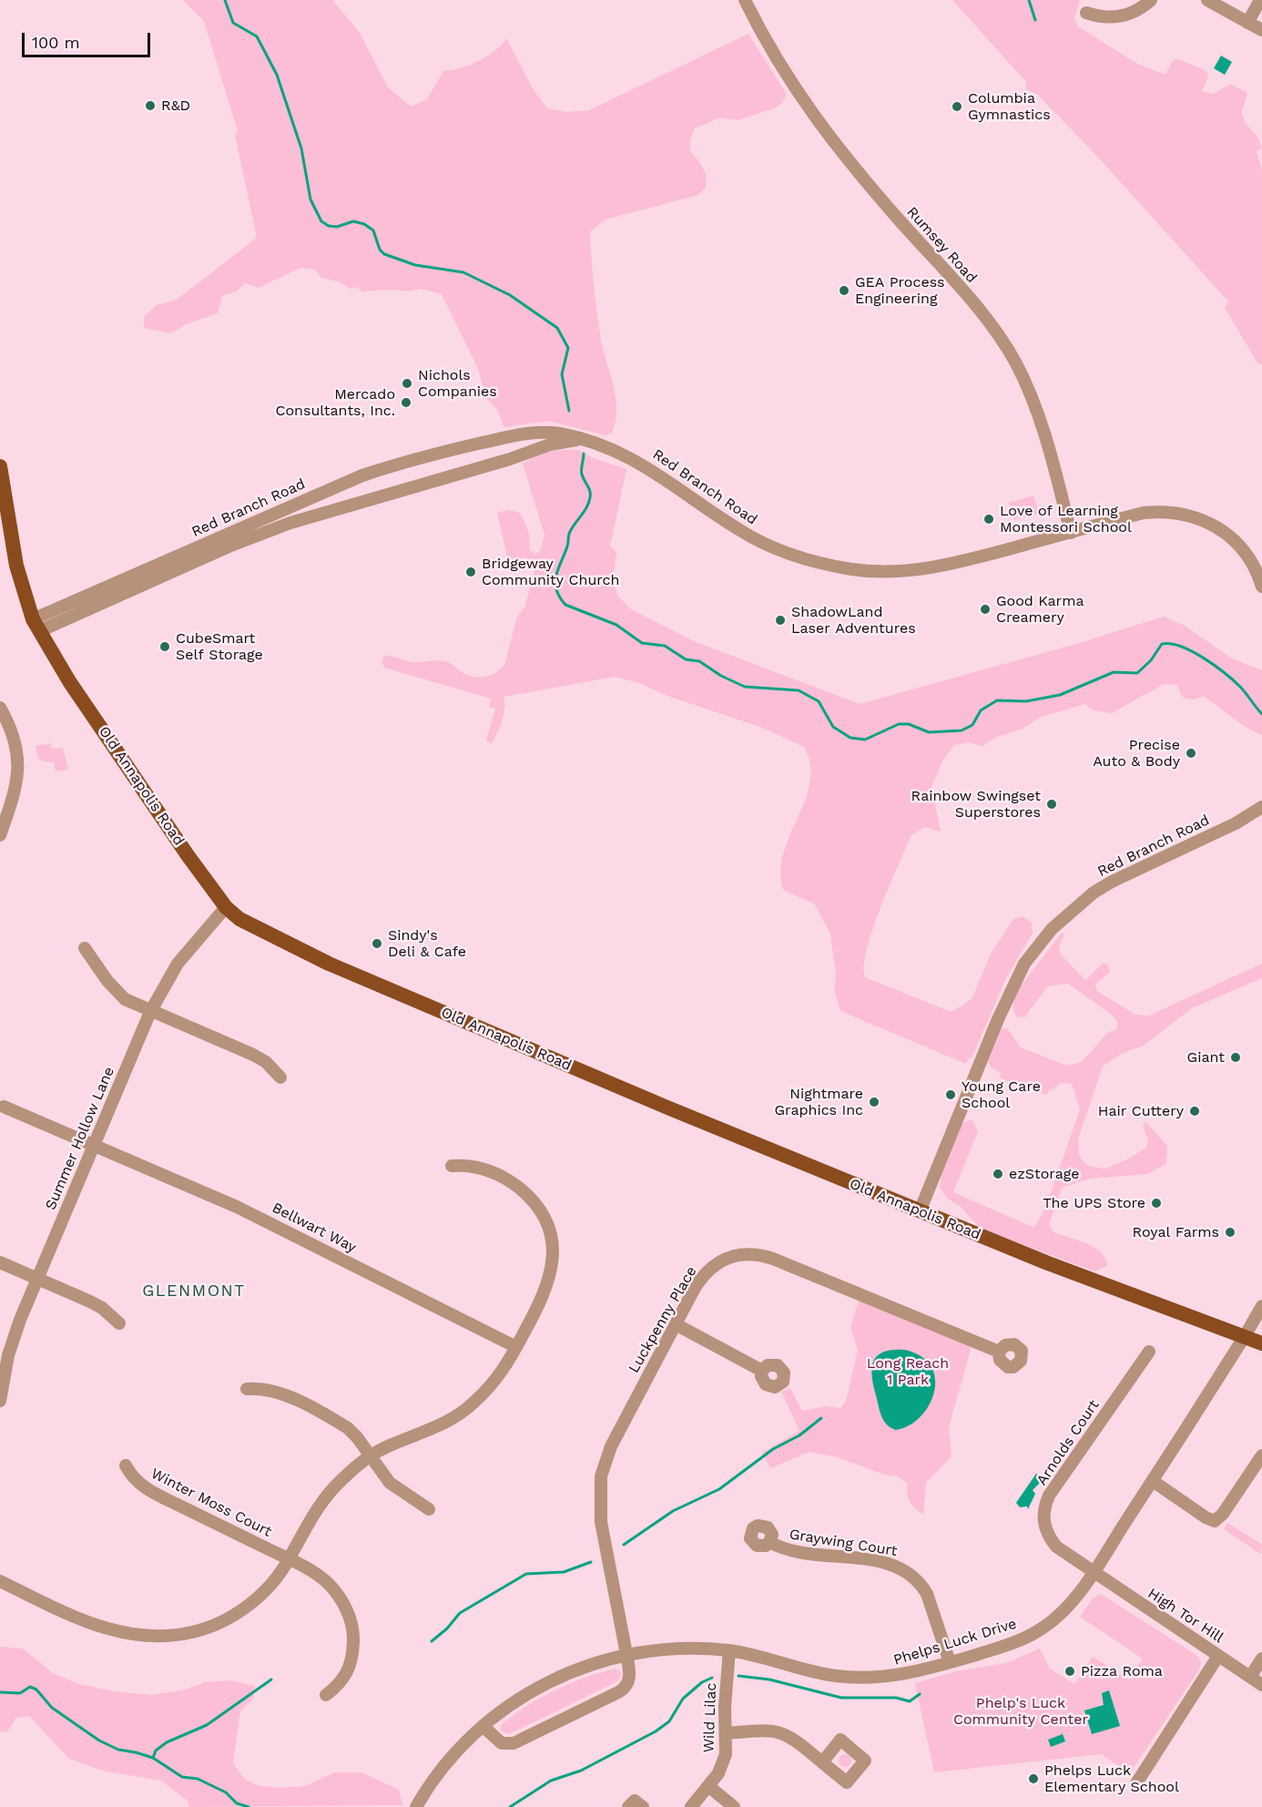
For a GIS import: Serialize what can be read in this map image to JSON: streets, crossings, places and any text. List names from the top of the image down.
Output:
{
  "streets": {
    "main road": ["Old Annapolis Road"],
    "street": [
      "Rumsey Road",
      "Red Branch Road",
      "Summer Hollow Lane",
      "Bellwart Way",
      "Luckpenny Place",
      "Arnolds Court",
      "Winter Moss Court",
      "Graywing Court",
      "High Tor Hill",
      "Phelps Luck Drive",
      "Wild Lilac"
    ]
  },
  "crossings": [
    ["Rumsey Road", "Red Branch Road"],
    ["Red Branch Road", "Old Annapolis Road"],
    ["Old Annapolis Road", "Summer Hollow Lane"],
    ["Old Annapolis Road", "Phelps Luck Drive"],
    ["Summer Hollow Lane", "Bellwart Way"],
    ["Luckpenny Place", "Phelps Luck Drive"],
    ["Arnolds Court", "High Tor Hill"],
    ["Arnolds Court", "Phelps Luck Drive"],
    ["Graywing Court", "Phelps Luck Drive"],
    ["High Tor Hill", "Phelps Luck Drive"],
    ["Phelps Luck Drive", "Wild Lilac"]
  ],
  "districts": ["GLENMONT"],
  "parks": ["Long Reach 1 Park", "Phelp's Luck Community Center"],
  "places": [
    "R&D",
    "Columbia Gymnastics",
    "GEA Process Engineering",
    "Nichols Companies",
    "Mercado Consultants, Inc.",
    "Love of Learning Montessori School",
    "Bridgeway Community Church",
    "Good Karma Creamery",
    "ShadowLand Laser Adventures",
    "CubeSmart Self Storage",
    "Precise Auto & Body",
    "Rainbow Swingset Superstores",
    "Sindy's Deli & Cafe",
    "Giant",
    "Young Care School",
    "Nightmare Graphics Inc",
    "Hair Cuttery",
    "ezStorage",
    "The UPS Store",
    "Royal Farms",
    "Pizza Roma",
    "Phelps Luck Elementary School"
  ],
  "scale_bar": "100 m"
}
